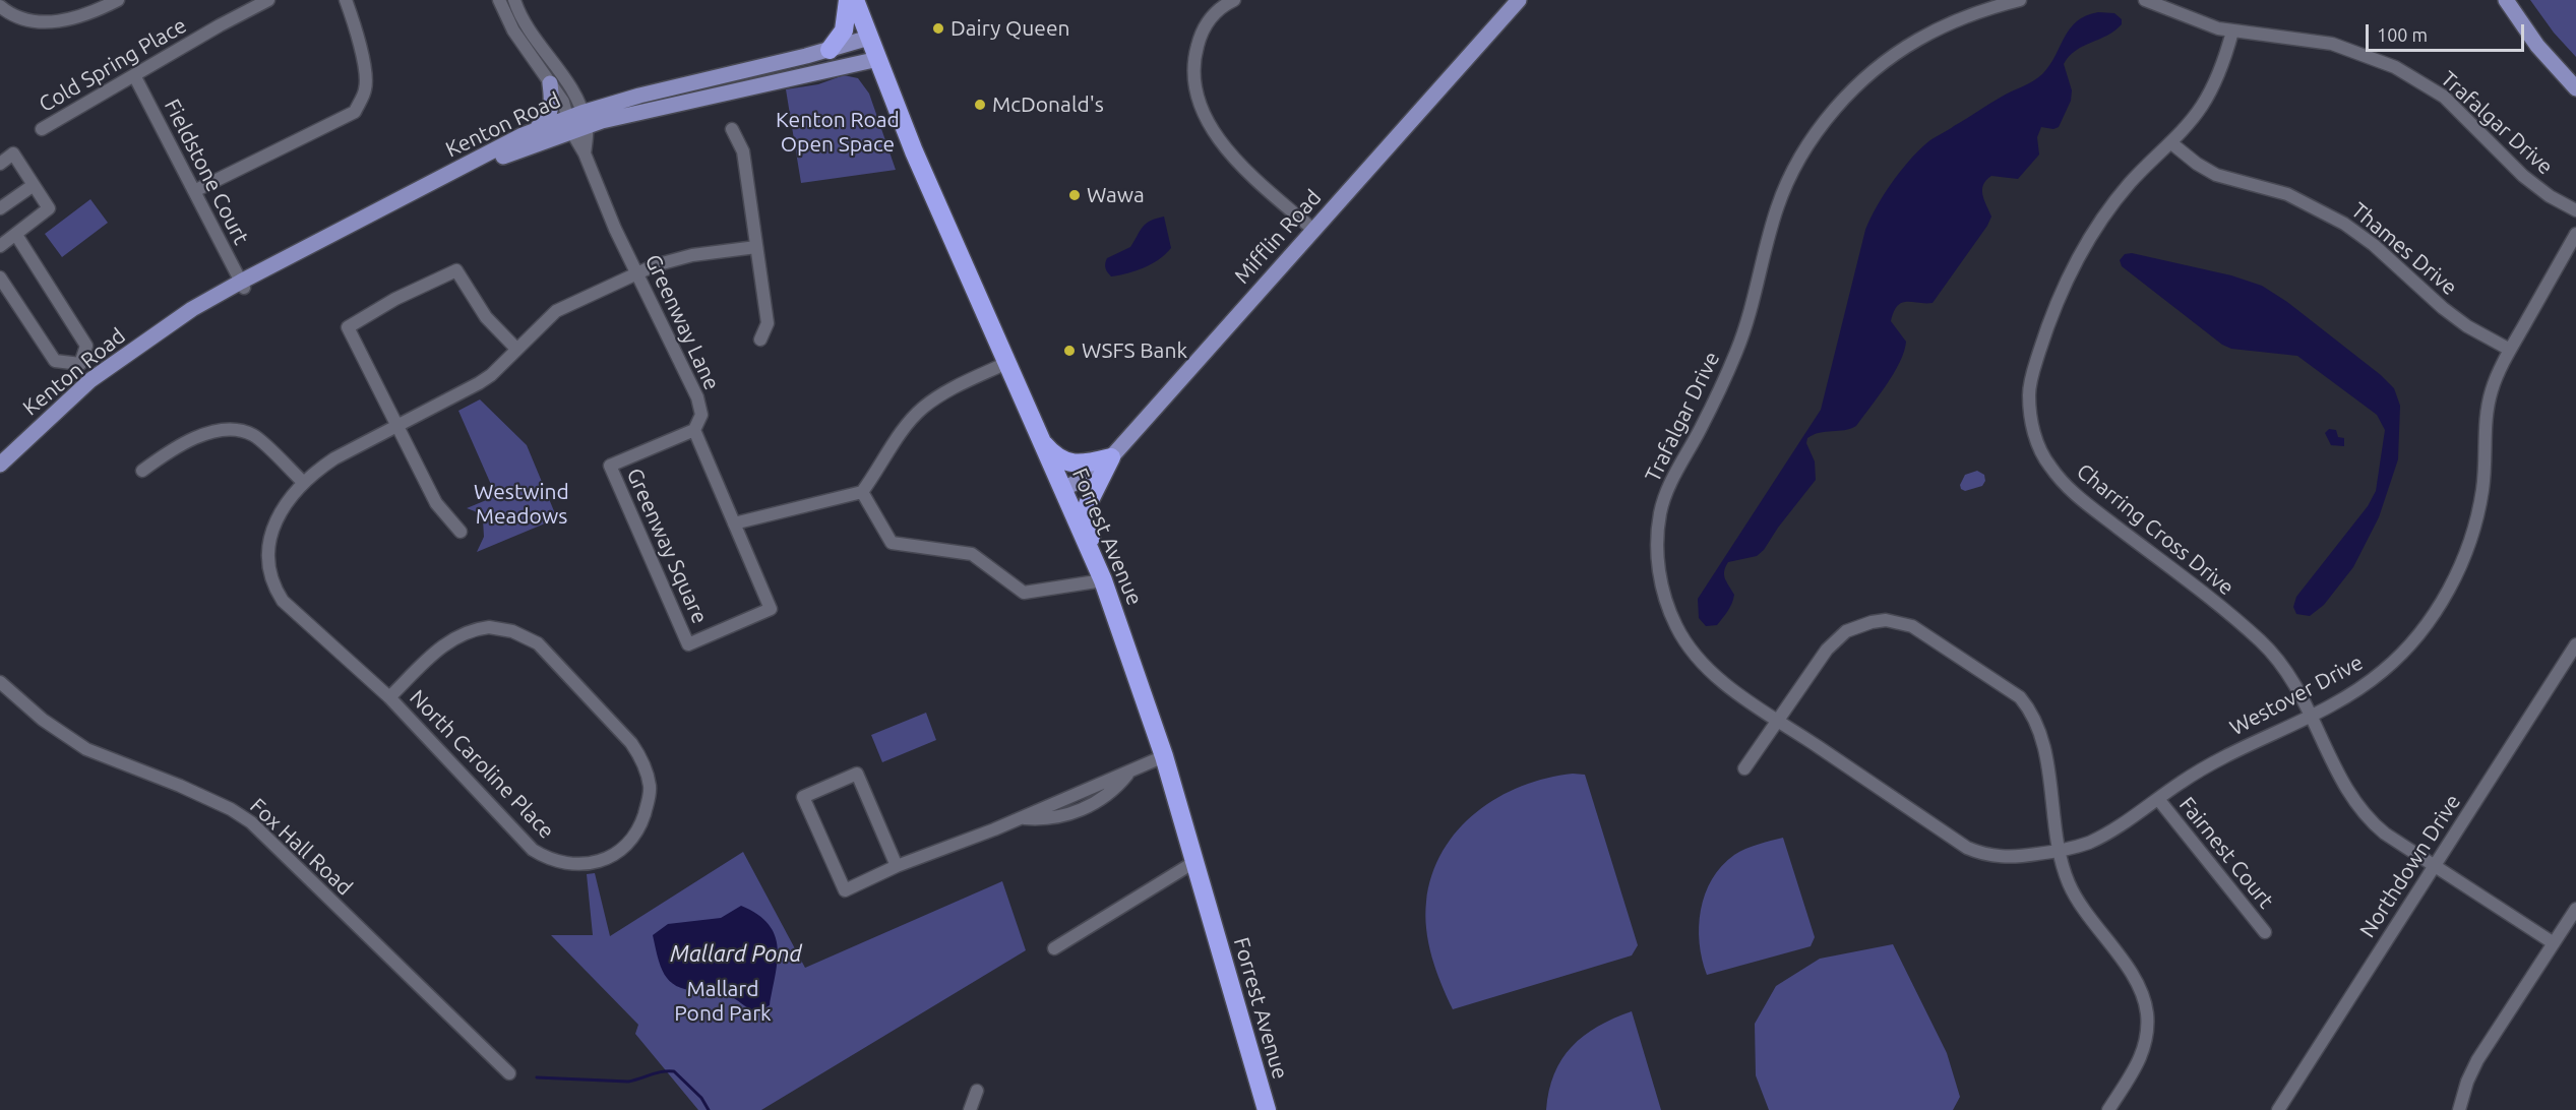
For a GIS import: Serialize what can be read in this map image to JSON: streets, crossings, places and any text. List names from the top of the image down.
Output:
{
  "streets": {
    "highway": ["Forrest Avenue"],
    "main road": ["Kenton Road", "Mifflin Road"],
    "street": [
      "Cold Spring Place",
      "Trafalgar Drive",
      "Fieldstone Court",
      "Thames Drive",
      "Greenway Lane",
      "Charring Cross Drive",
      "Greenway Square",
      "Westover Drive",
      "North Caroline Place",
      "Fox Hall Road",
      "Fairnest Court",
      "Northdown Drive"
    ]
  },
  "crossings": [
    ["Cold Spring Place", "Fieldstone Court"],
    ["Trafalgar Drive", "Charring Cross Drive"],
    ["Trafalgar Drive", "Westover Drive"],
    ["Kenton Road", "Fieldstone Court"],
    ["Kenton Road", "Greenway Lane"],
    ["Kenton Road", "Forrest Avenue"],
    ["Mifflin Road", "Forrest Avenue"],
    ["Thames Drive", "Charring Cross Drive"],
    ["Thames Drive", "Westover Drive"],
    ["Greenway Lane", "Greenway Square"],
    ["Greenway Lane", "North Caroline Place"],
    ["Charring Cross Drive", "Westover Drive"],
    ["Charring Cross Drive", "Northdown Drive"],
    ["Westover Drive", "Fairnest Court"]
  ],
  "water": ["Mallard Pond"],
  "parks": ["Kenton Road Open Space", "Westwind Meadows", "Mallard Pond Park"],
  "places": [
    "Dairy Queen",
    "McDonald's",
    "Wawa",
    "WSFS Bank"
  ],
  "scale_bar": "100 m"
}
